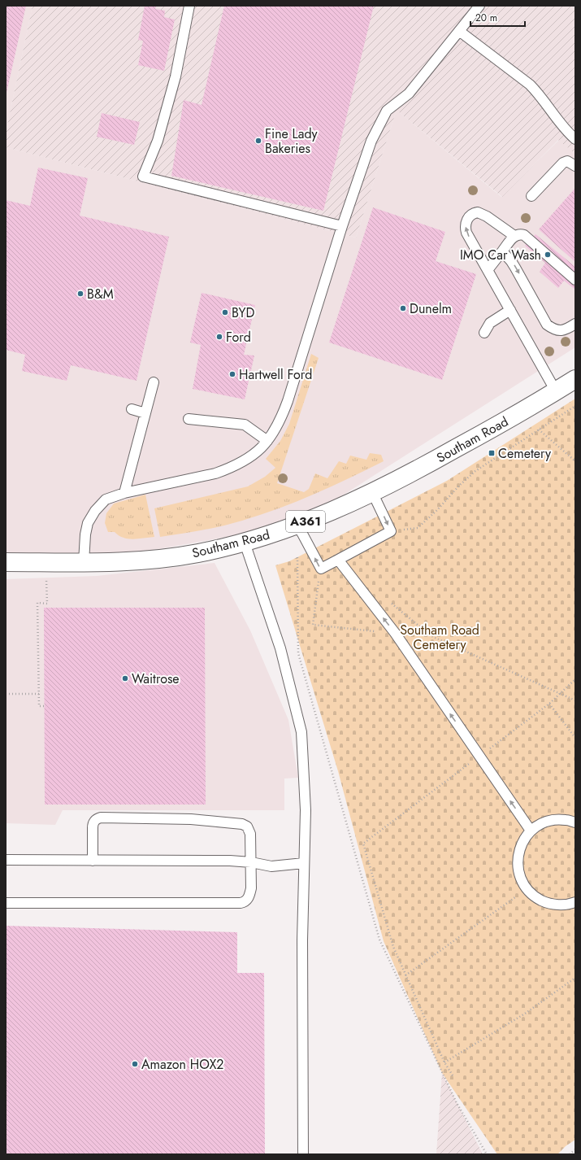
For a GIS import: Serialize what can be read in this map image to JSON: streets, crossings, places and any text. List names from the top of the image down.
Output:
{
  "streets": {
    "main road": ["Southam Road", "A361"]
  },
  "parks": ["Southam Road Cemetery"],
  "places": {
    "other": [
      "Fine Lady Bakeries",
      "IMO Car Wash",
      "B&M",
      "Dunelm",
      "BYD",
      "Ford",
      "Hartwell Ford",
      "Waitrose",
      "Amazon HOX2"
    ],
    "transit": ["Cemetery"]
  },
  "scale_bar": "20 m"
}
